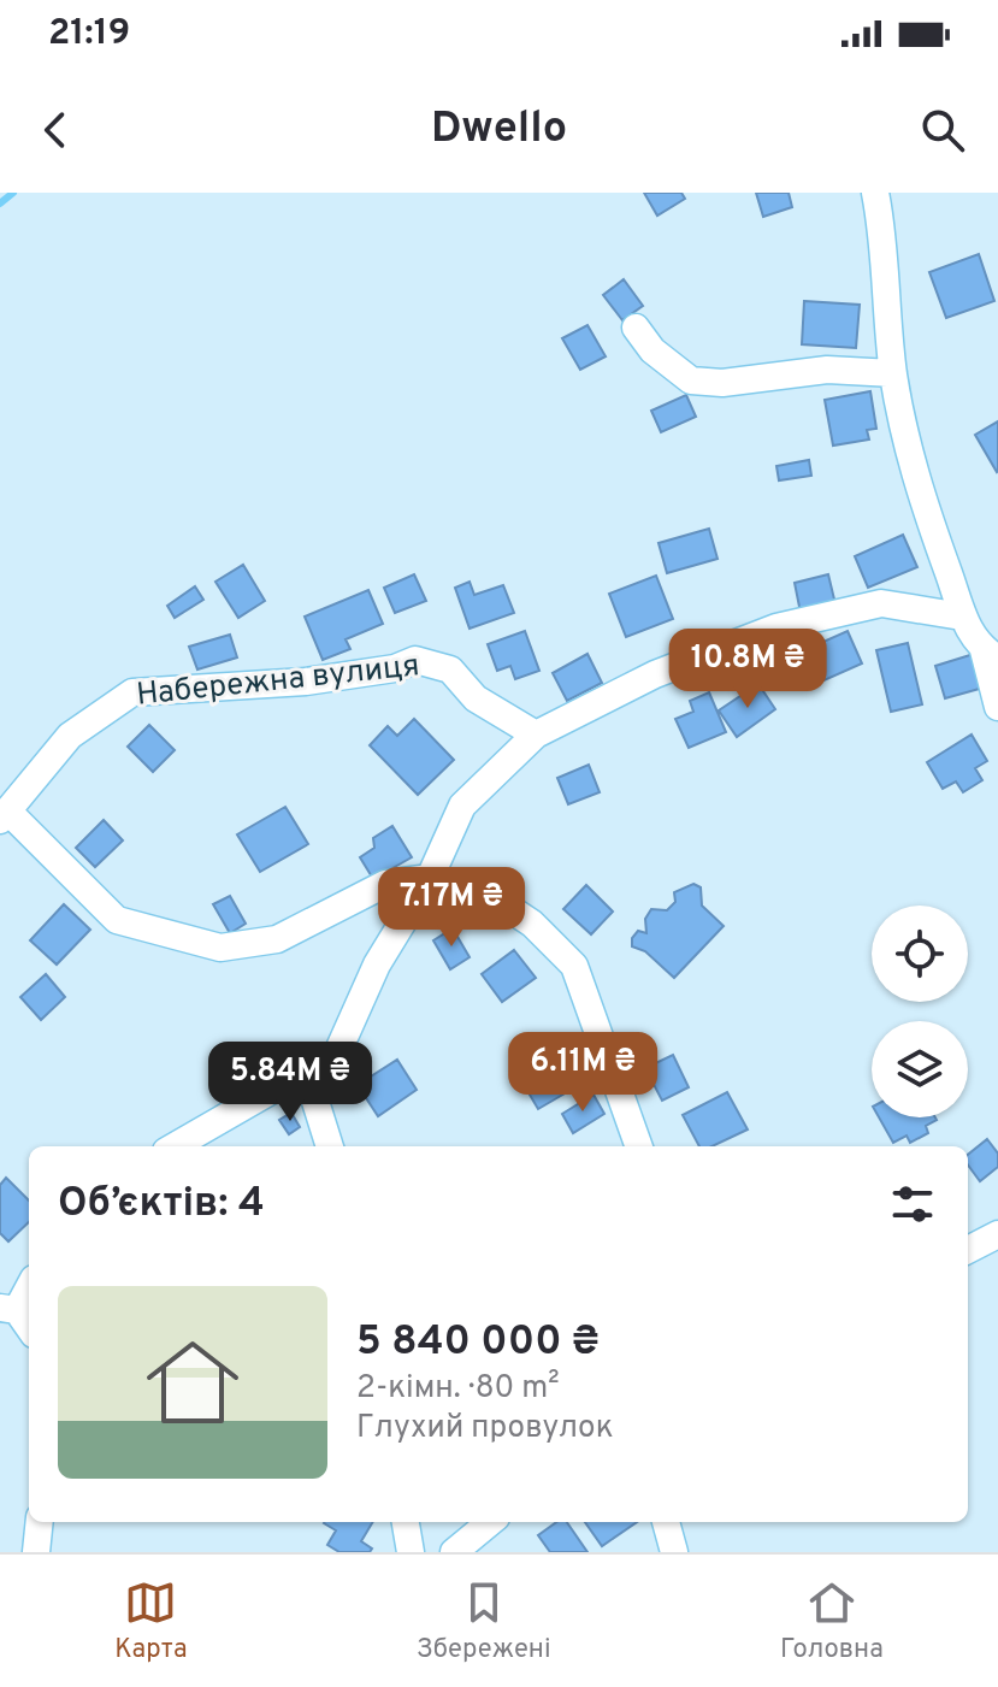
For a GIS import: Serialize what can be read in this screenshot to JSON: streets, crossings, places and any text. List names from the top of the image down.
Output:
{
  "streets": {
    "street": ["Набережна вулиця"]
  },
  "page": {
    "status": "21:19",
    "header": "Dwello",
    "price": [
      "10.8M ₴",
      "7.17M ₴",
      "6.11M ₴",
      "5.84M ₴"
    ],
    "heading": "Об’єктів: 4",
    "list": [
      {
        "name": "5 840 000 ₴",
        "note": "2-кімн. · 80 m² · Глухий провулок"
      }
    ],
    "tabs": ["Карта", "Збережені", "Головна"]
  }
}
